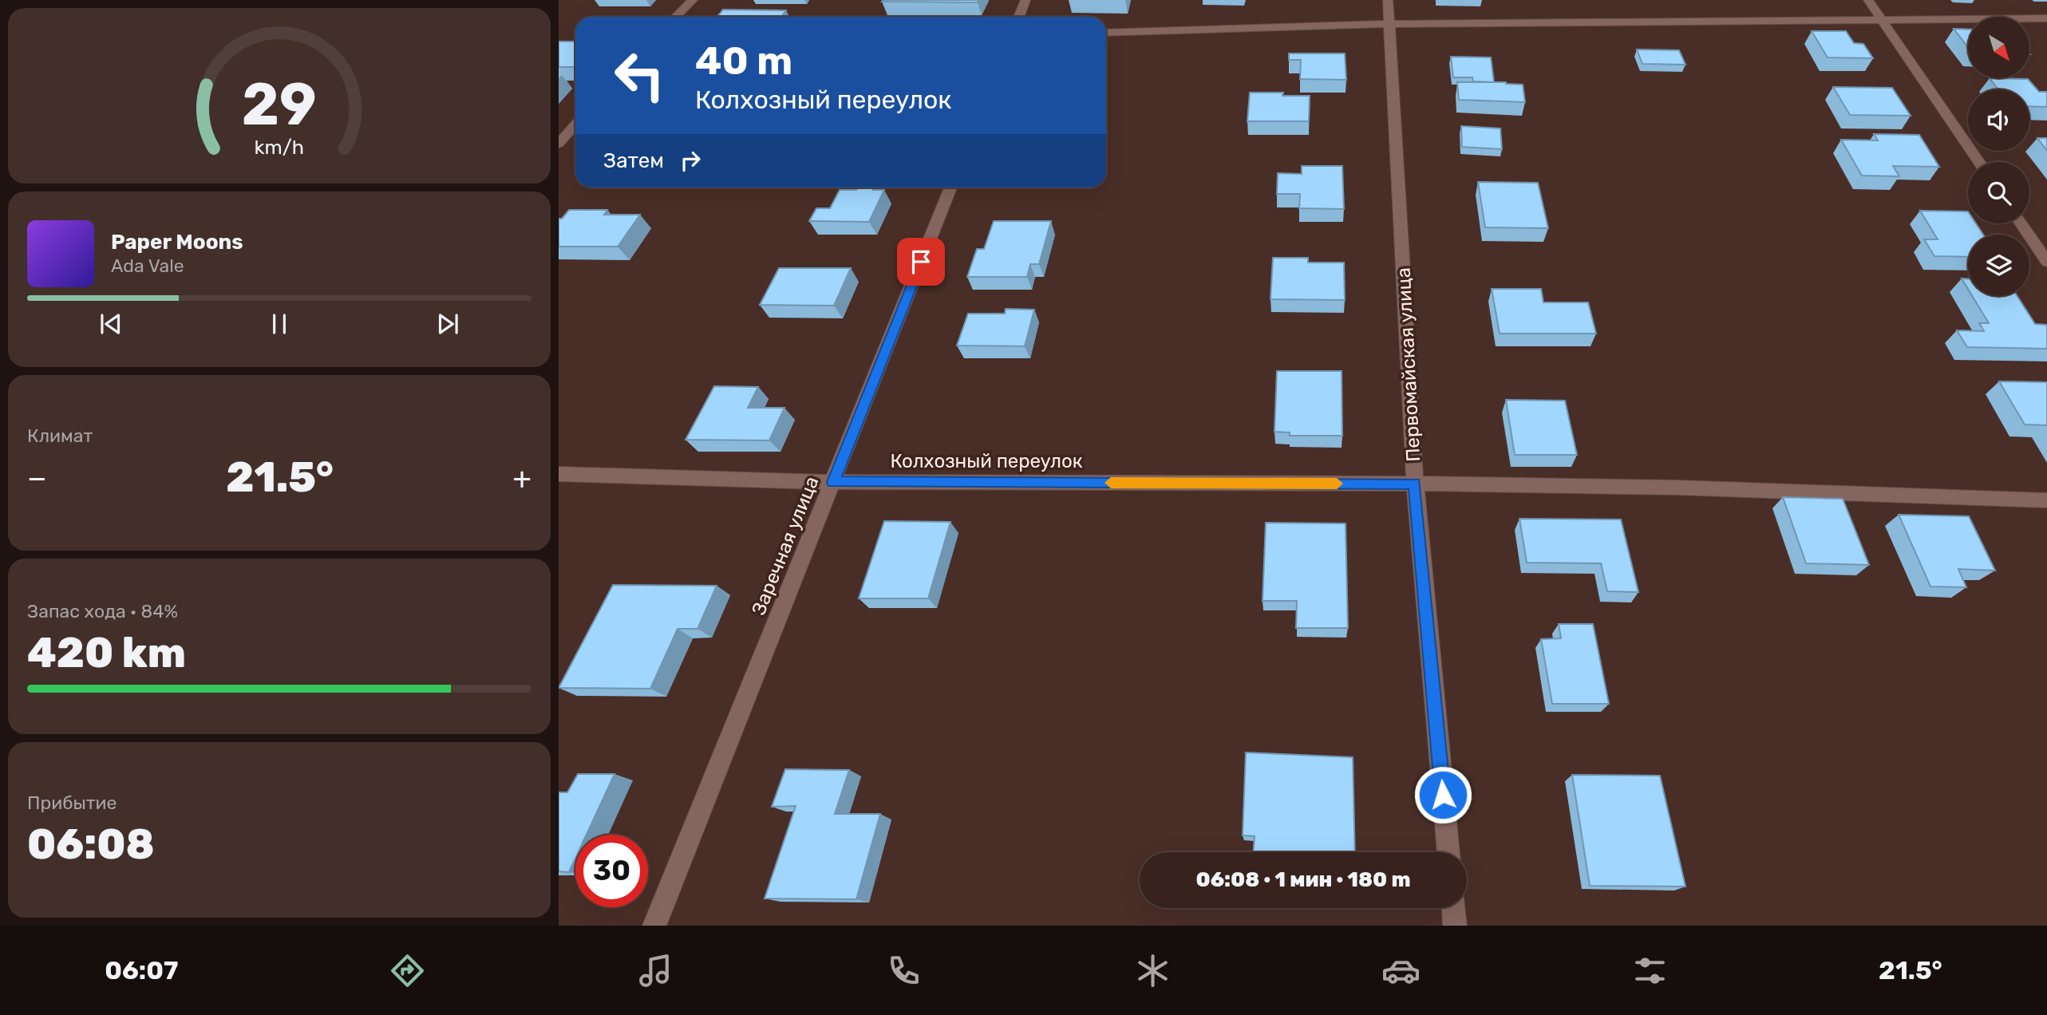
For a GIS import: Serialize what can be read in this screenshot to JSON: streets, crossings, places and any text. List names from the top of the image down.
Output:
{
  "streets": {
    "street": ["Первомайская улица", "Колхозный переулок", "Заречная улица"]
  },
  "crossings": [
    ["Первомайская улица", "Колхозный переулок"],
    ["Колхозный переулок", "Заречная улица"]
  ],
  "north": "bottom right",
  "page": {
    "turn": ["40 m", "Колхозный переулок"],
    "then": "Затем",
    "song": ["Paper Moons", "Ada Vale"],
    "tile": [
      "Климат",
      ["Запас хода · 84%", "420 km"],
      ["Прибытие", "06:08"]
    ],
    "heat": ["−", "21.5°", "+"],
    "limit": "30",
    "trip": "06:08 · 1 мин · 180 m",
    "tabs": ["06:07", "21.5°"],
    "gauge": ["29", "km/h"]
  }
}
